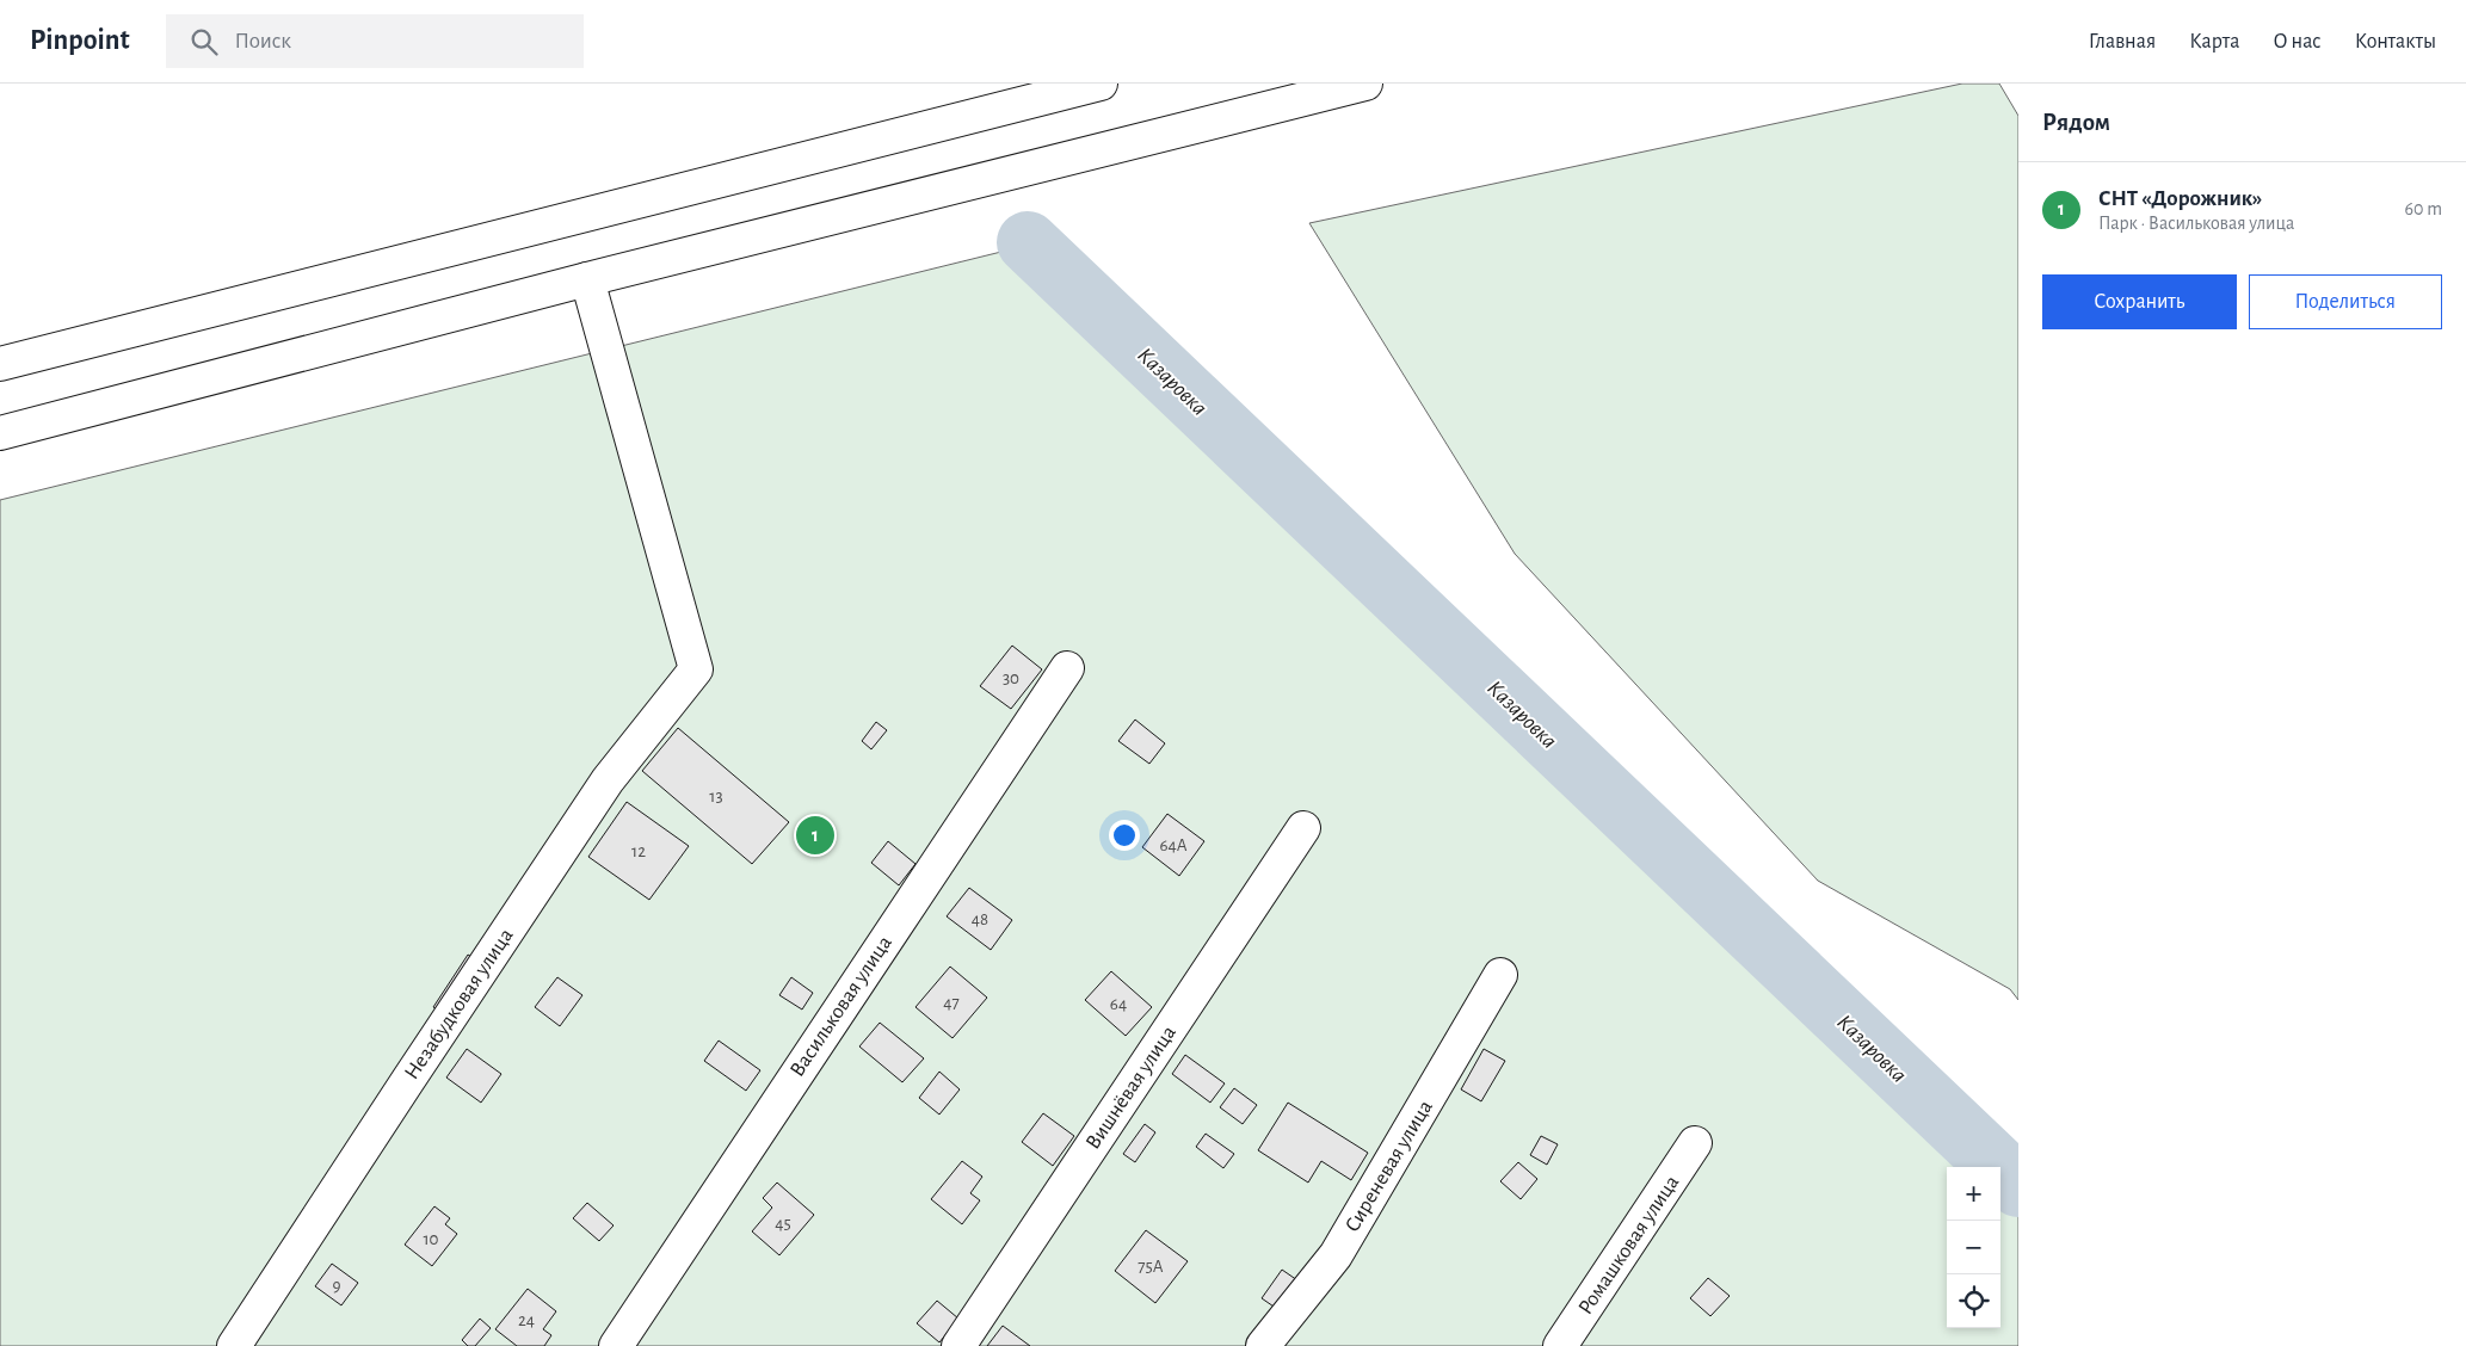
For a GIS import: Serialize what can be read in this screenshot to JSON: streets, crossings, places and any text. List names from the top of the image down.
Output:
{
  "streets": {
    "main road": [
      "Незабудковая улица",
      "Васильковая улица",
      "Вишнёвая улица",
      "Сиреневая улица",
      "Ромашковая улица"
    ]
  },
  "water": ["Казаровка"],
  "house_numbers": [
    "30",
    "13",
    "64А",
    "12",
    "48",
    "47",
    "64",
    "45",
    "10",
    "75А",
    "9",
    "24"
  ],
  "page": {
    "header": "Pinpoint",
    "search": "Поиск",
    "nav": [
      "Главная",
      "Карта",
      "О нас",
      "Контакты"
    ],
    "heading": "Рядом",
    "list": [
      {
        "mark": "1",
        "name": "СНТ «Дорожник»",
        "note": "Парк · Васильковая улица",
        "value": "60 m"
      }
    ],
    "buttons": ["Сохранить", "Поделиться"],
    "pins": "1",
    "map_buttons": ["+", "−"]
  }
}
